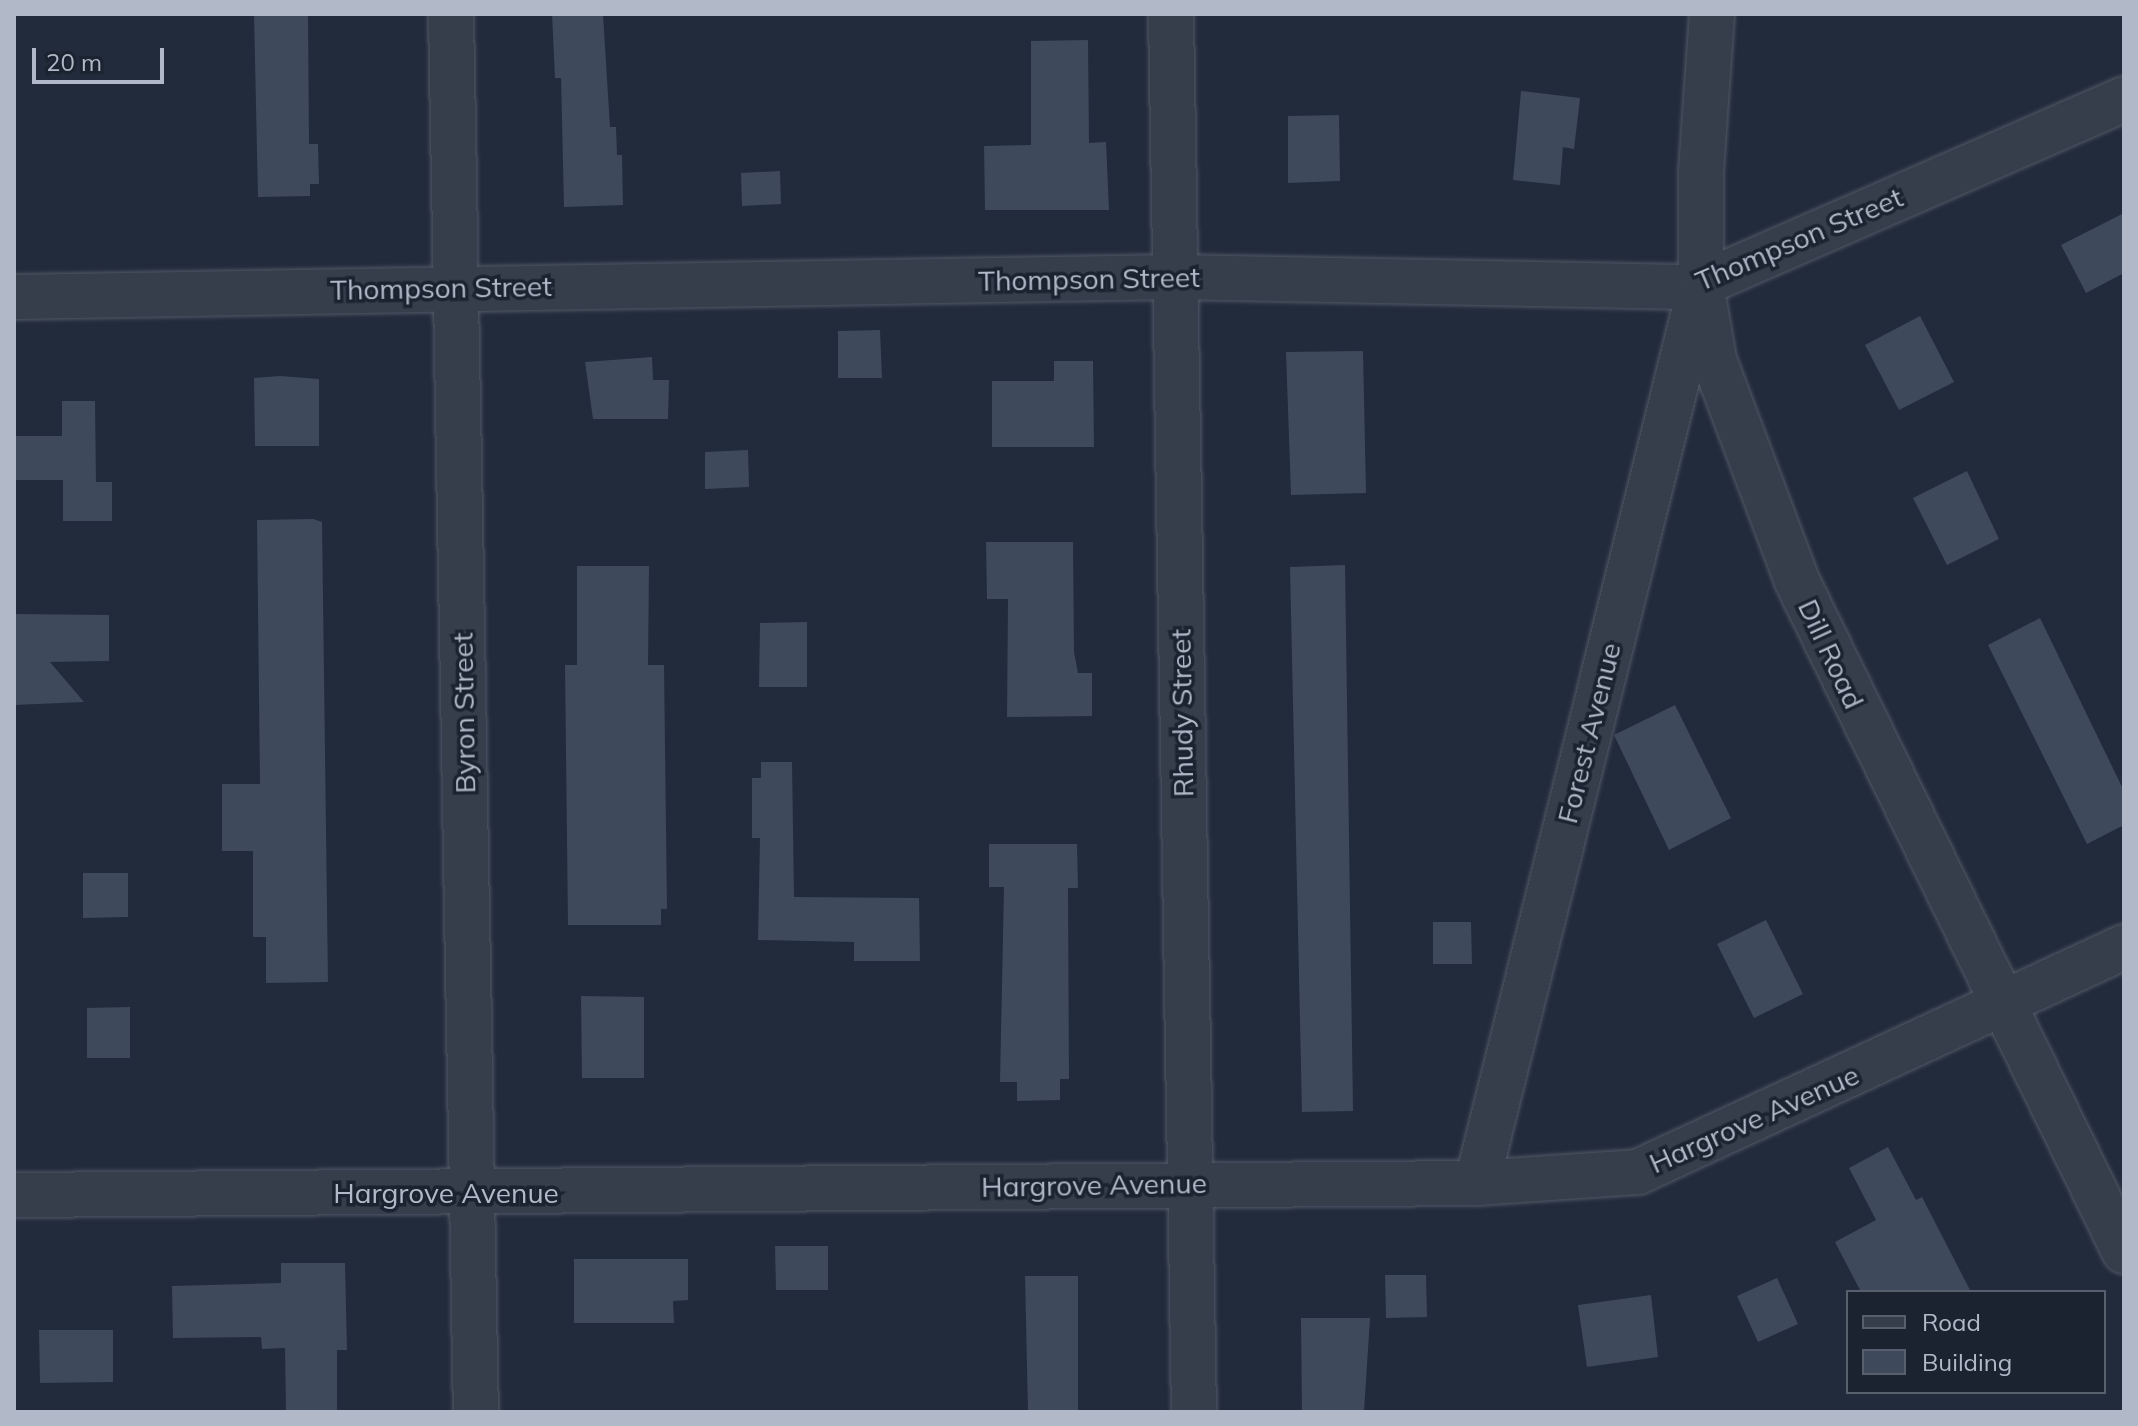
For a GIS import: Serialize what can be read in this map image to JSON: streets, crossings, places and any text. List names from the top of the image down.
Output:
{
  "streets": {
    "street": [
      "Thompson Street",
      "Dill Road",
      "Byron Street",
      "Rhudy Street",
      "Forest Avenue",
      "Hargrove Avenue"
    ]
  },
  "crossings": [
    ["Thompson Street", "Dill Road"],
    ["Thompson Street", "Byron Street"],
    ["Thompson Street", "Rhudy Street"],
    ["Thompson Street", "Forest Avenue"],
    ["Dill Road", "Forest Avenue"],
    ["Dill Road", "Hargrove Avenue"],
    ["Byron Street", "Hargrove Avenue"],
    ["Rhudy Street", "Hargrove Avenue"],
    ["Forest Avenue", "Hargrove Avenue"]
  ],
  "legend": ["Road", "Building"],
  "scale_bar": "20 m"
}
